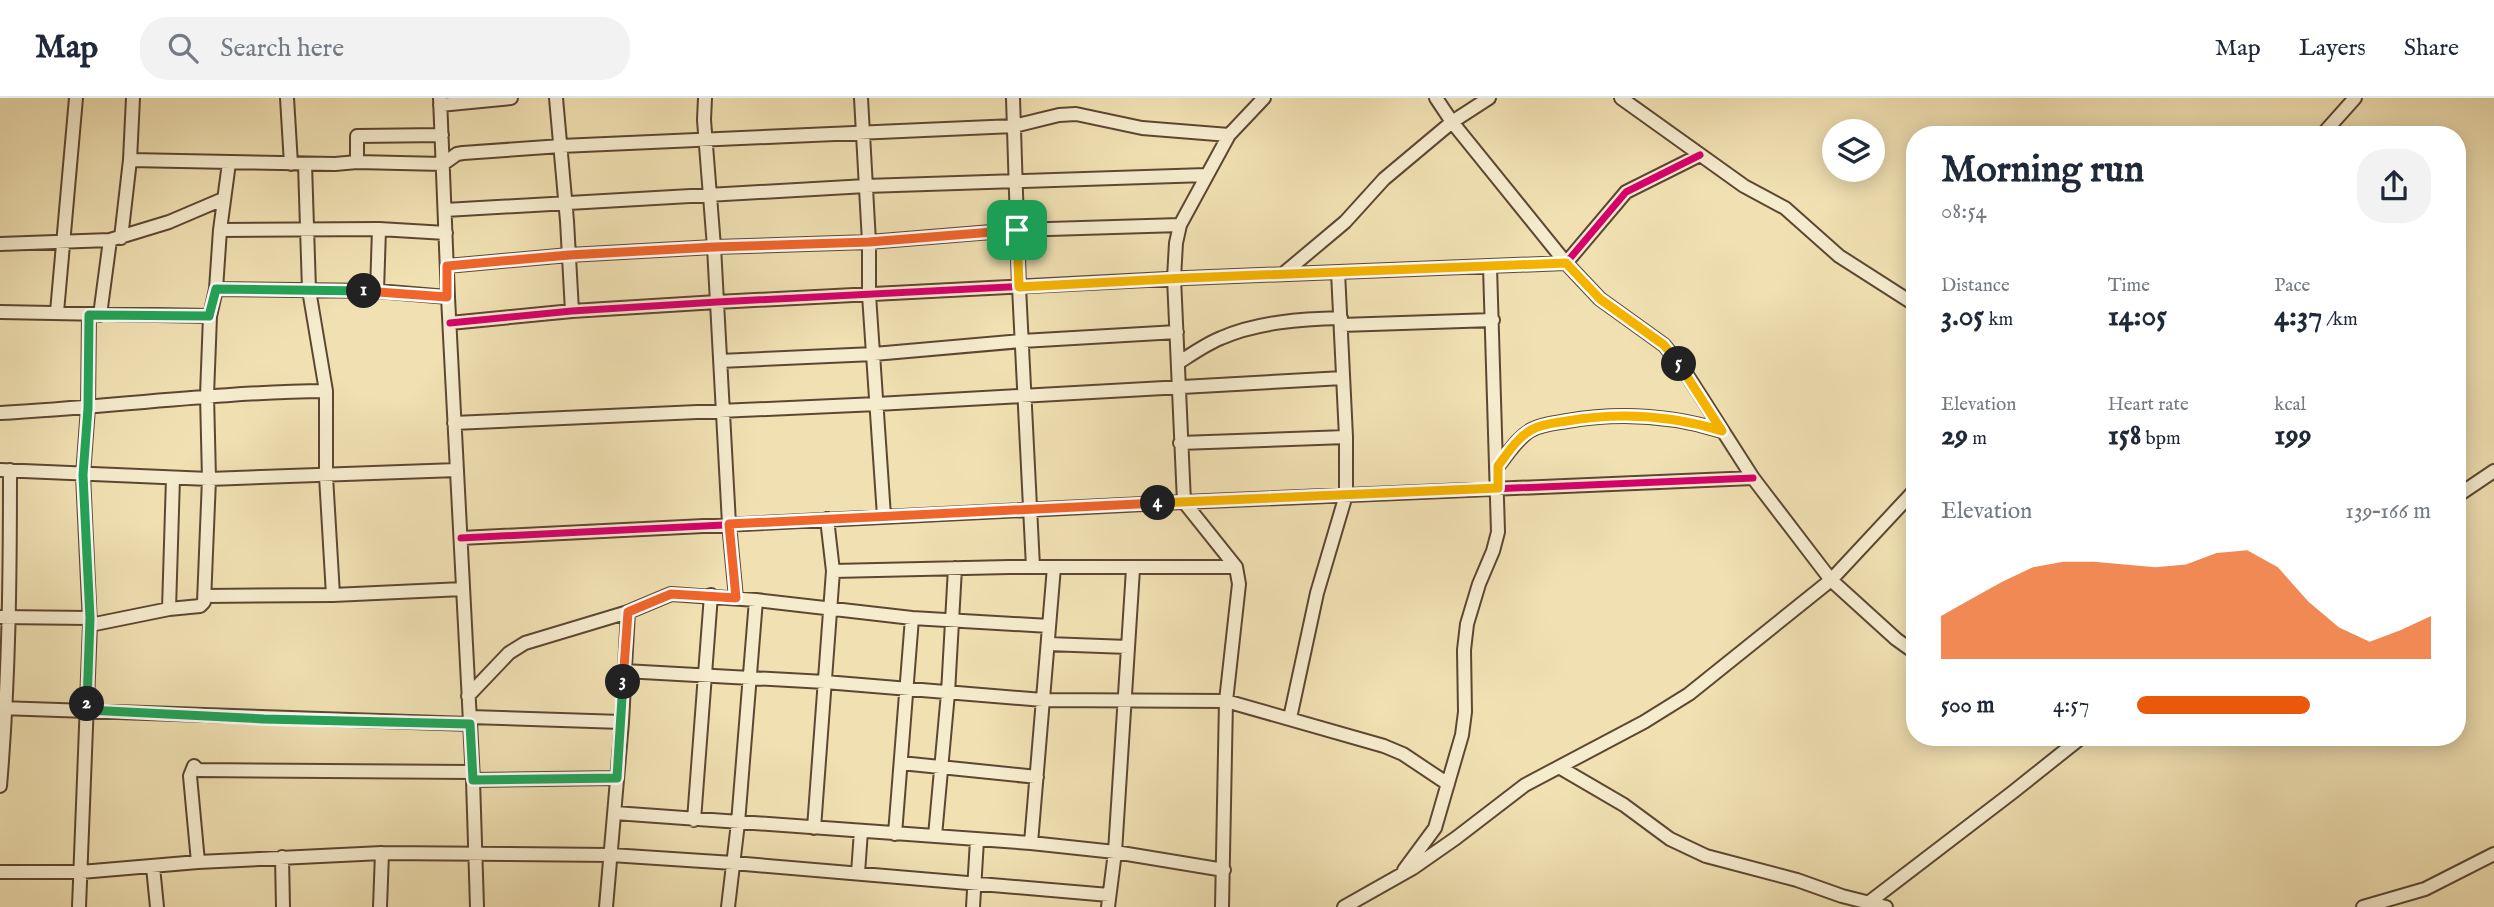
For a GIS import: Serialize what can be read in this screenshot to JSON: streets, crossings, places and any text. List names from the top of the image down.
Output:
{
  "page": {
    "header": "Map",
    "search": "Search here",
    "nav": ["Map", "Layers", "Share"],
    "heading": ["Morning run", "08:54"],
    "stats": [
      ["Distance", "3.05 km"],
      ["Time", "14:05"],
      ["Pace", "4:37 /km"],
      ["Elevation", "29 m"],
      ["Heart rate", "158 bpm"],
      ["kcal", "199"]
    ],
    "pins": [
      "1",
      "5",
      "4",
      "3",
      "2"
    ],
    "chart": ["Elevation", "139–166 m"],
    "list": [
      {
        "name": "500 m",
        "note": "4:57"
      }
    ]
  }
}
